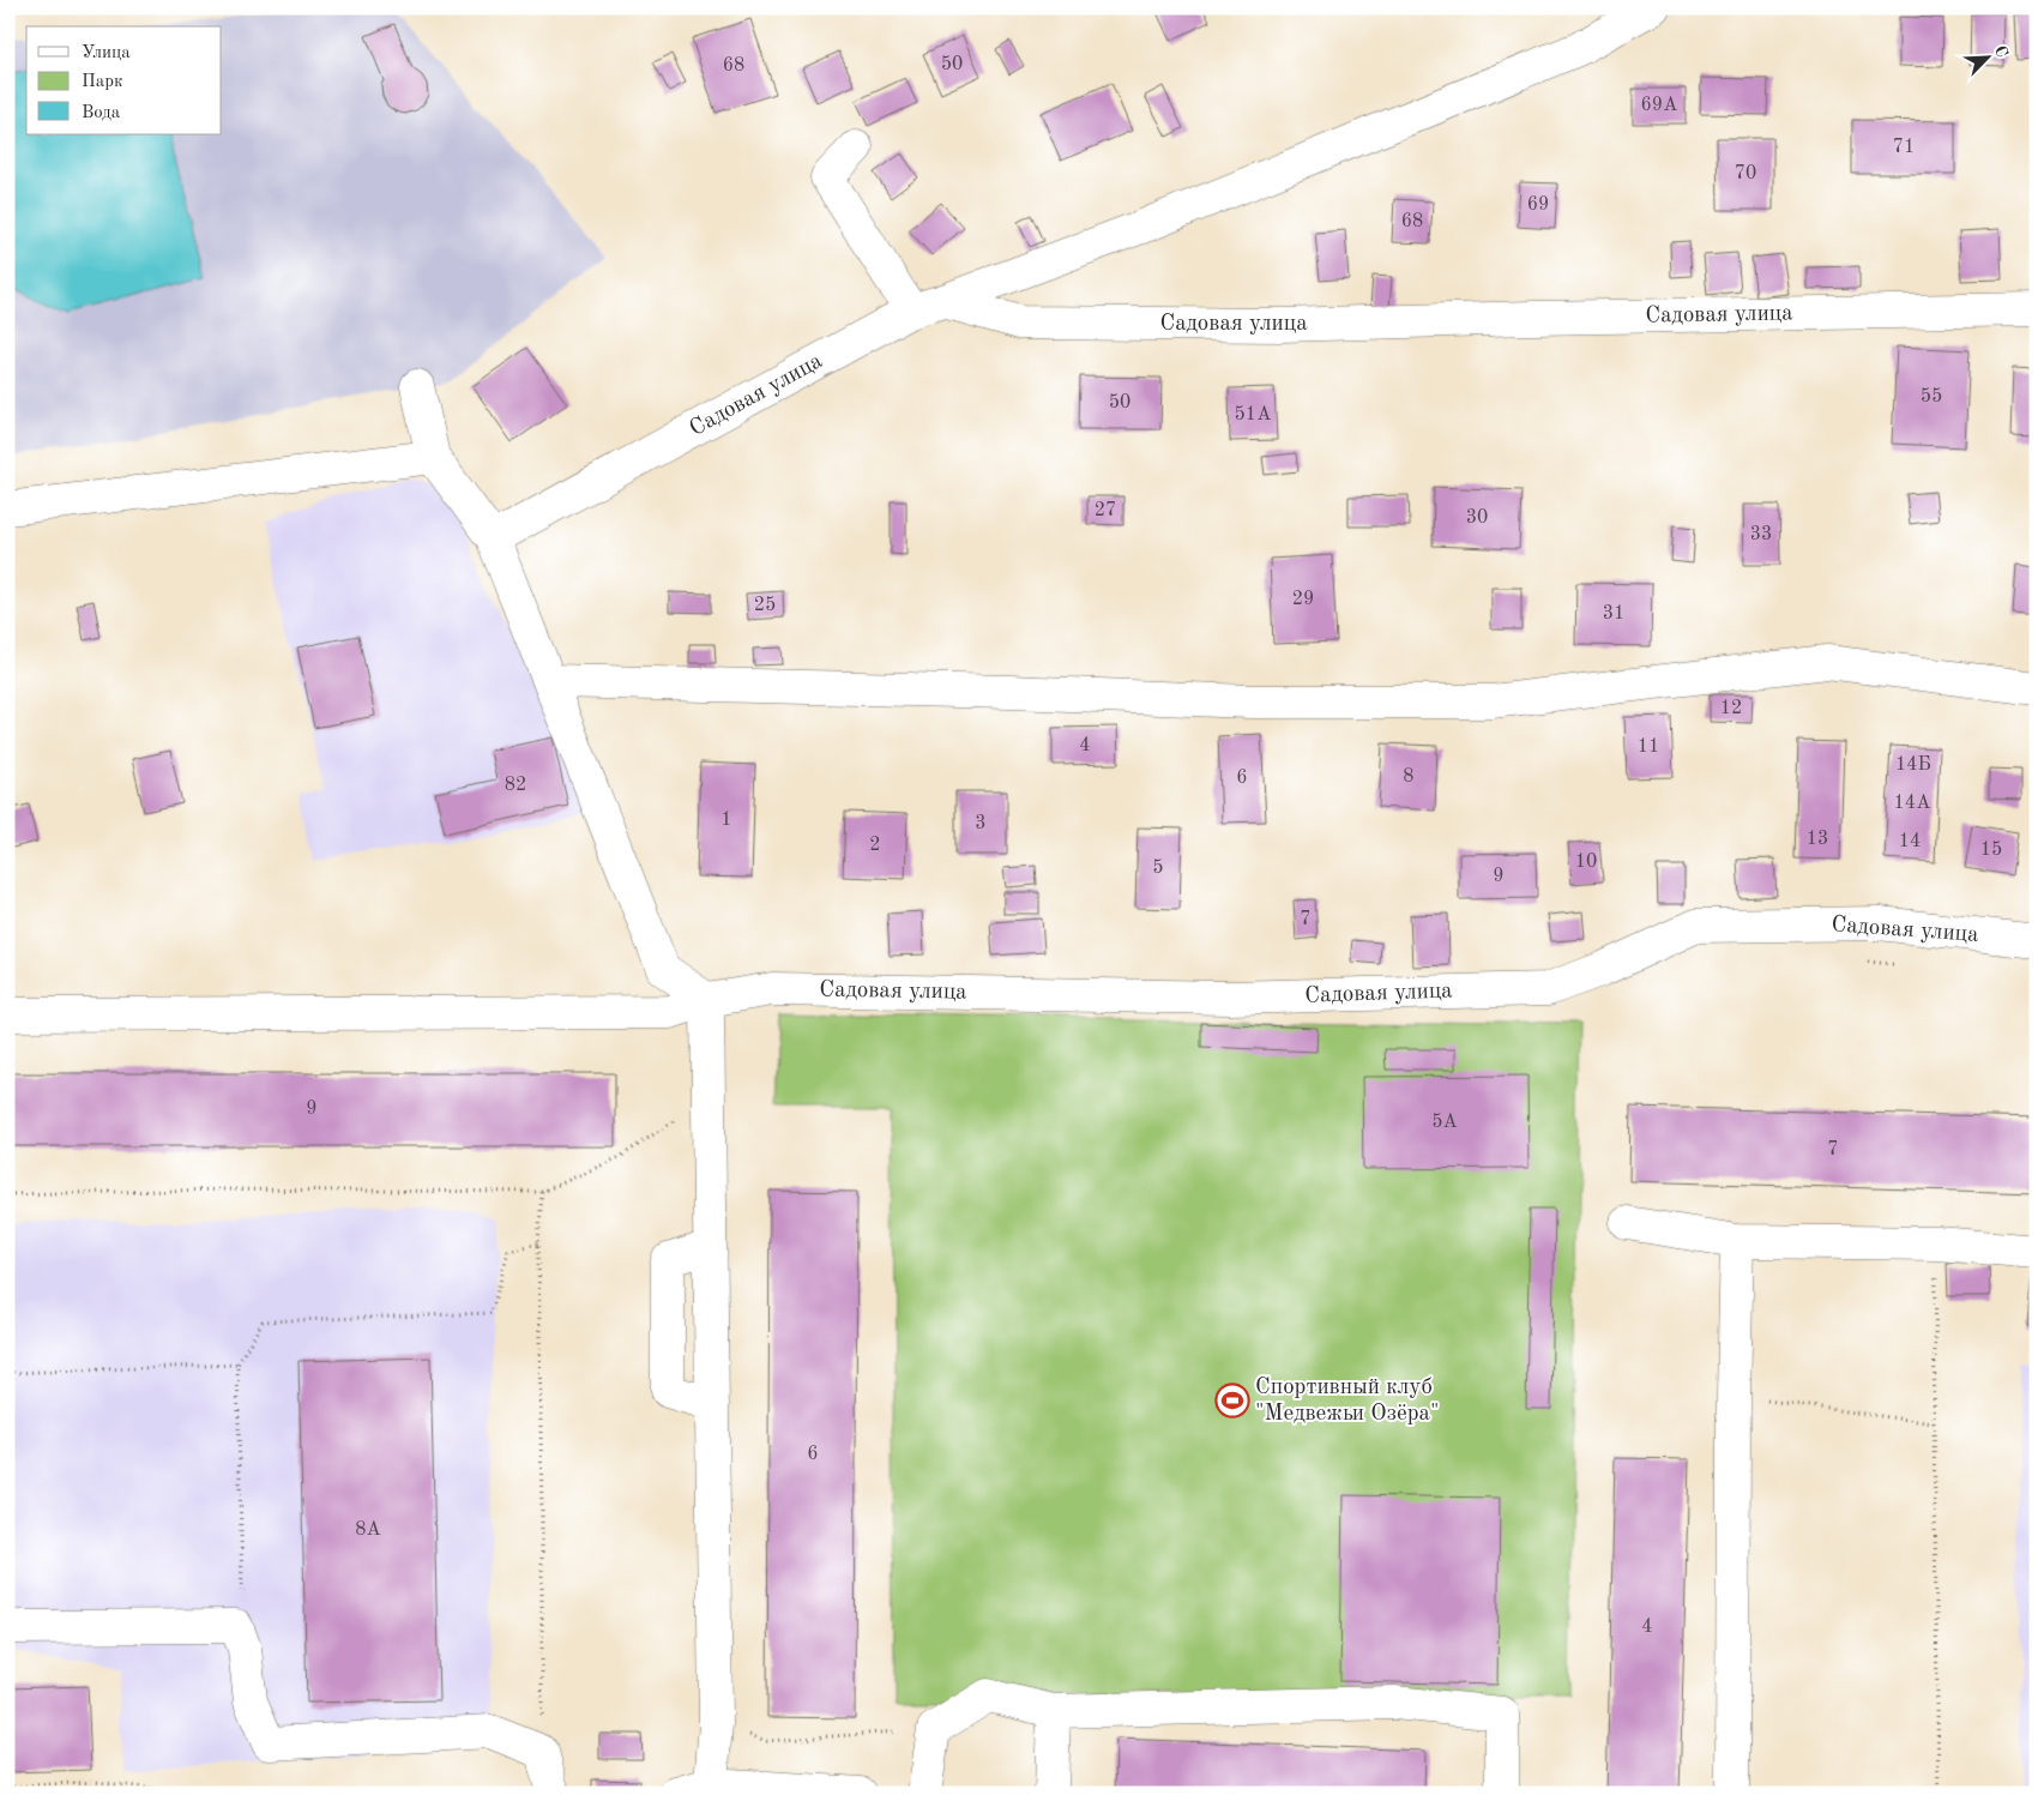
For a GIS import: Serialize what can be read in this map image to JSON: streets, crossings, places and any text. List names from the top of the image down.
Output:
{
  "streets": {
    "street": ["Садовая улица"]
  },
  "places": {
    "sports": ["Спортивный клуб \"Медвежьи Озёра\""]
  },
  "house_numbers": [
    "50",
    "68",
    "69А",
    "71",
    "70",
    "69",
    "68",
    "55",
    "50",
    "51А",
    "27",
    "30",
    "33",
    "29",
    "25",
    "31",
    "12",
    "4",
    "11",
    "14Б",
    "8",
    "6",
    "82",
    "14А",
    "1",
    "3",
    "13",
    "14",
    "2",
    "15",
    "10",
    "5",
    "9",
    "7",
    "9",
    "5А",
    "7",
    "6",
    "8А",
    "4"
  ],
  "legend": ["Улица", "Парк", "Вода"],
  "north": "top right"
}
